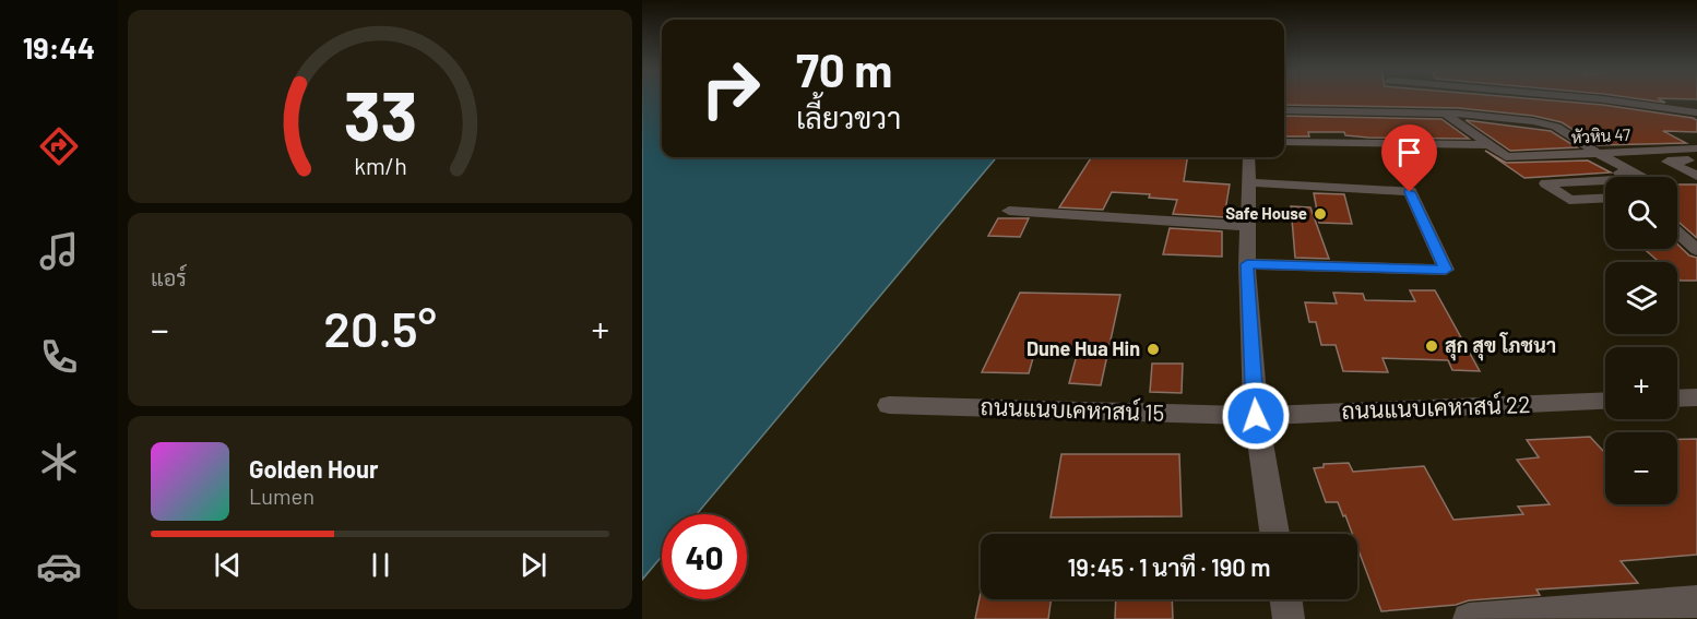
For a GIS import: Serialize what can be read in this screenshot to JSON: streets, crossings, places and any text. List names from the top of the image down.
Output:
{
  "streets": {
    "street": ["หัวหิน 47", "ถนนแนบเคหาสน์ 22", "ถนนแนบเคหาสน์ 15"]
  },
  "crossings": [
    ["ถนนแนบเคหาสน์ 22", "ถนนแนบเคหาสน์ 15"]
  ],
  "places": ["Safe House", "สุก สุข โภชนา", "Dune Hua Hin"],
  "page": {
    "tabs": "19:44",
    "turn": ["70 m", "เลี้ยวขวา"],
    "map_buttons": ["+", "−"],
    "tile": "แอร์",
    "heat": ["−", "20.5°", "+"],
    "song": ["Golden Hour", "Lumen"],
    "limit": "40",
    "trip": "19:45 · 1 นาที · 190 m",
    "gauge": ["33", "km/h"]
  }
}
